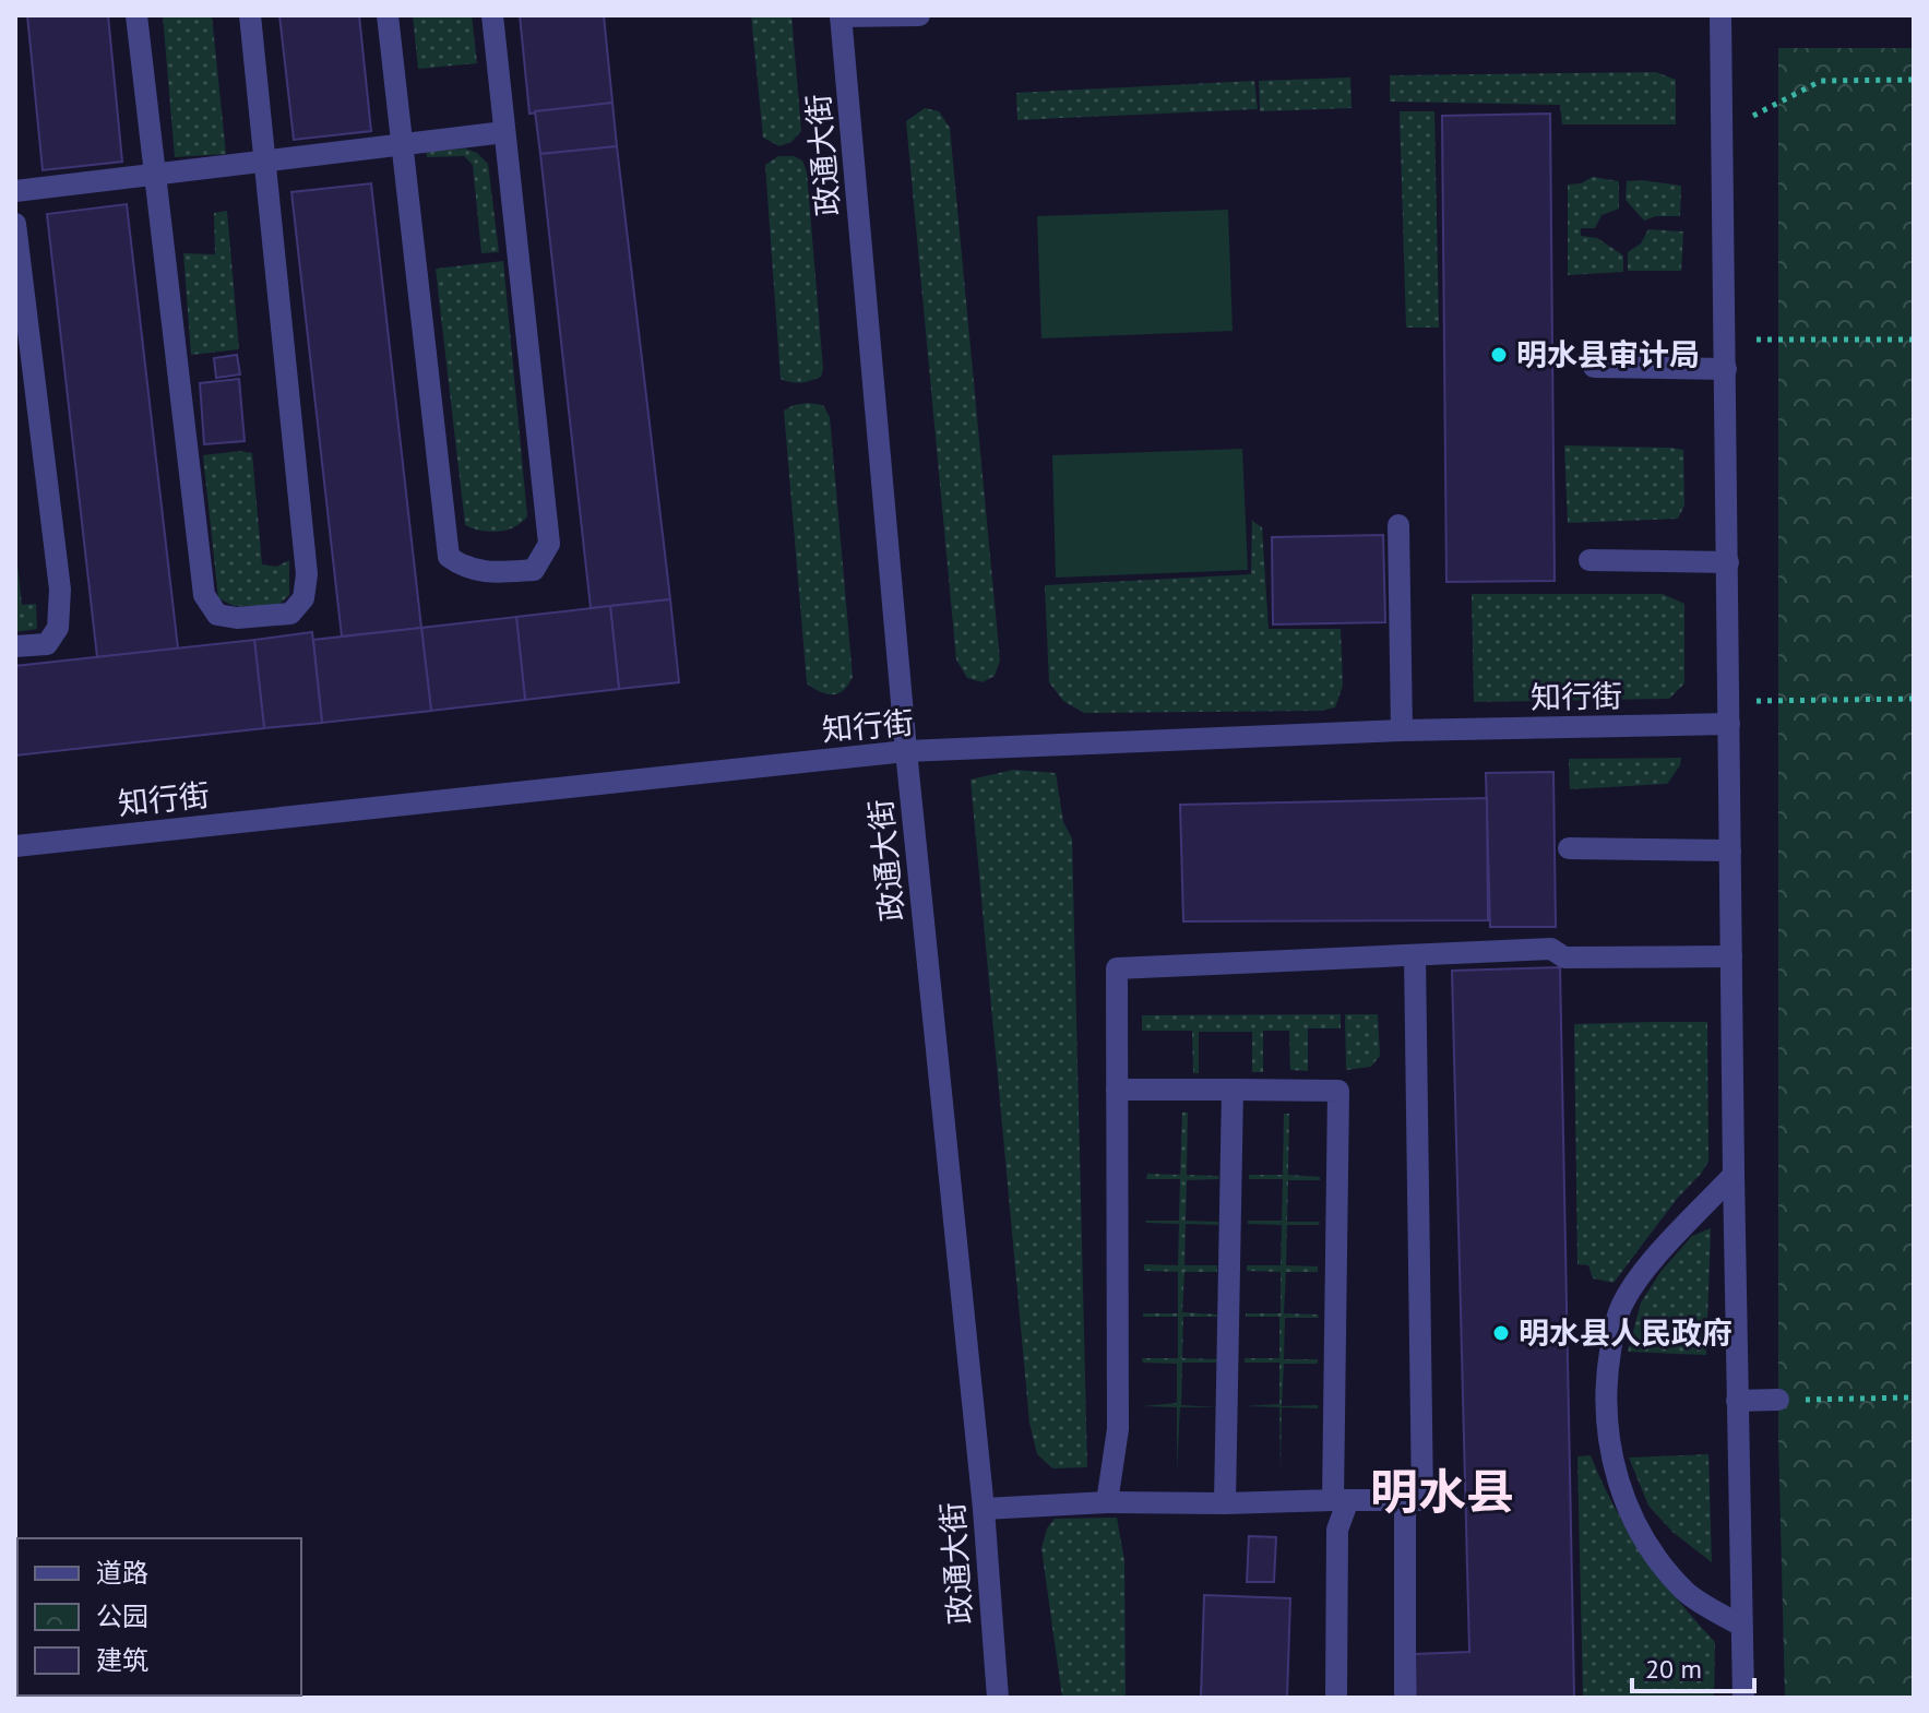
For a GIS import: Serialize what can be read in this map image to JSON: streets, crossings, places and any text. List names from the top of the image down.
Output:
{
  "streets": {
    "street": ["政通大街", "知行街"]
  },
  "crossings": [
    ["政通大街", "知行街"]
  ],
  "districts": ["明水县"],
  "places": ["明水县审计局", "明水县人民政府"],
  "legend": ["道路", "公园", "建筑"],
  "scale_bar": "20 m"
}
